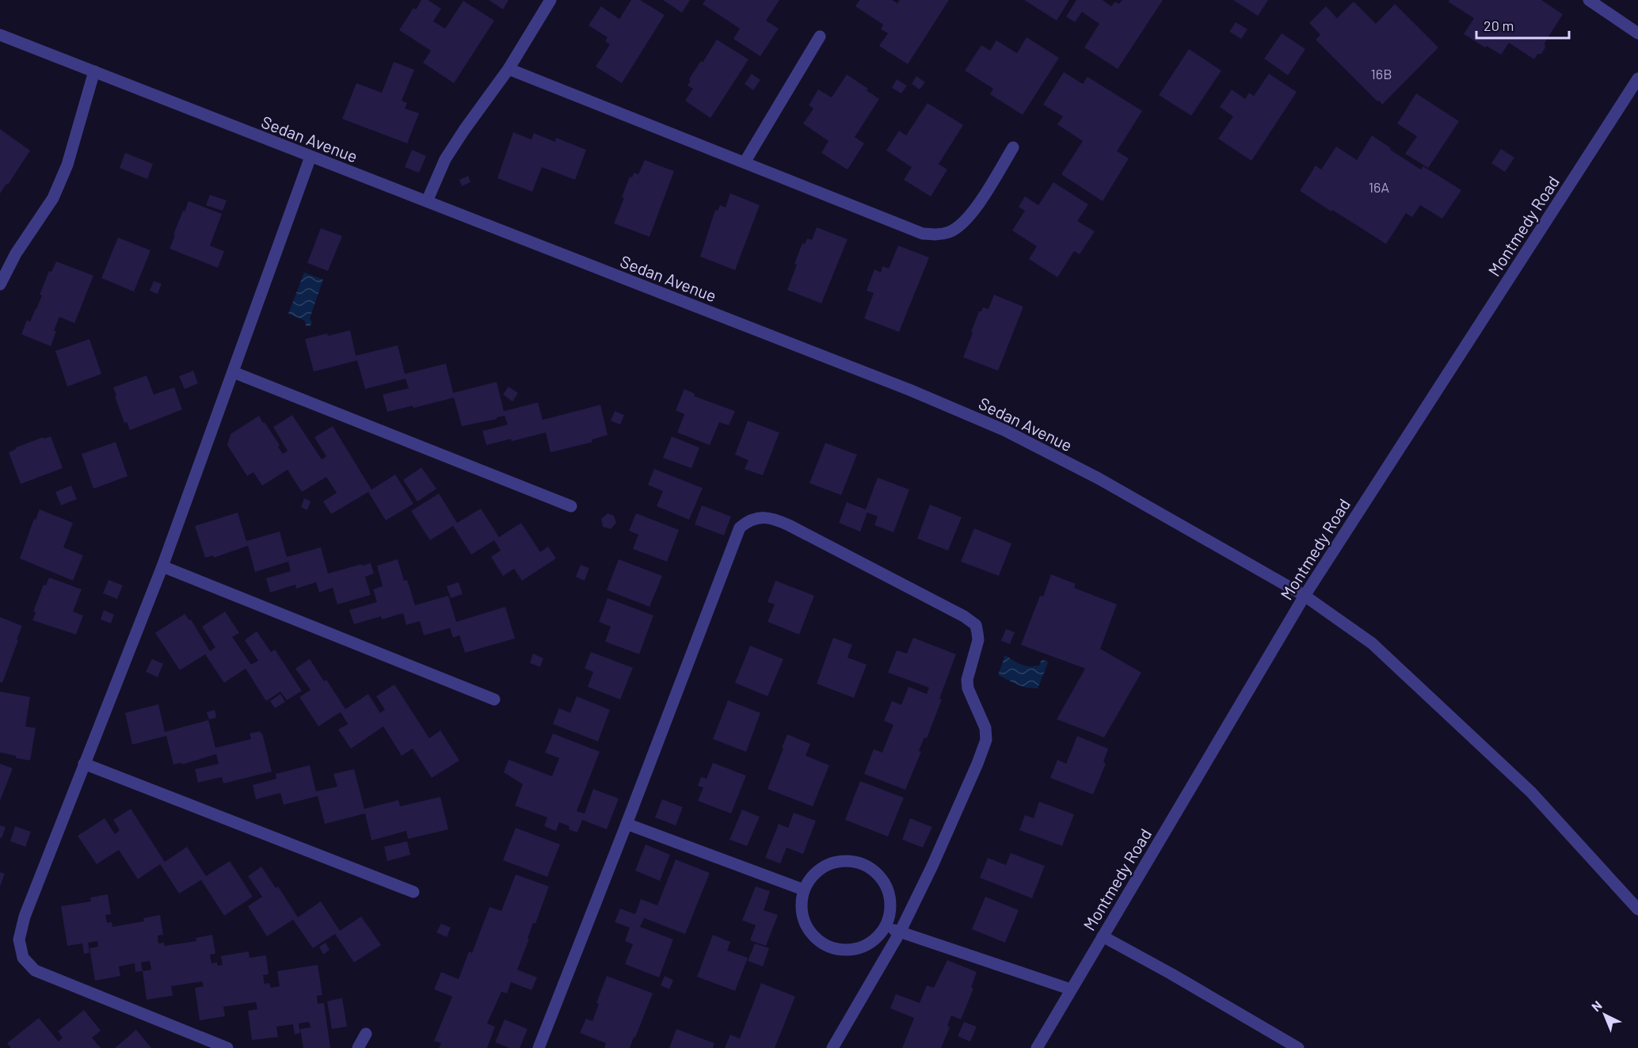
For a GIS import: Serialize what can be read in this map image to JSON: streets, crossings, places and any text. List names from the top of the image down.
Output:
{
  "streets": {
    "street": ["Sedan Avenue", "Montmedy Road"]
  },
  "crossings": [
    ["Sedan Avenue", "Montmedy Road"]
  ],
  "house_numbers": ["16B", "16A"],
  "scale_bar": "20 m",
  "north": "top left"
}
